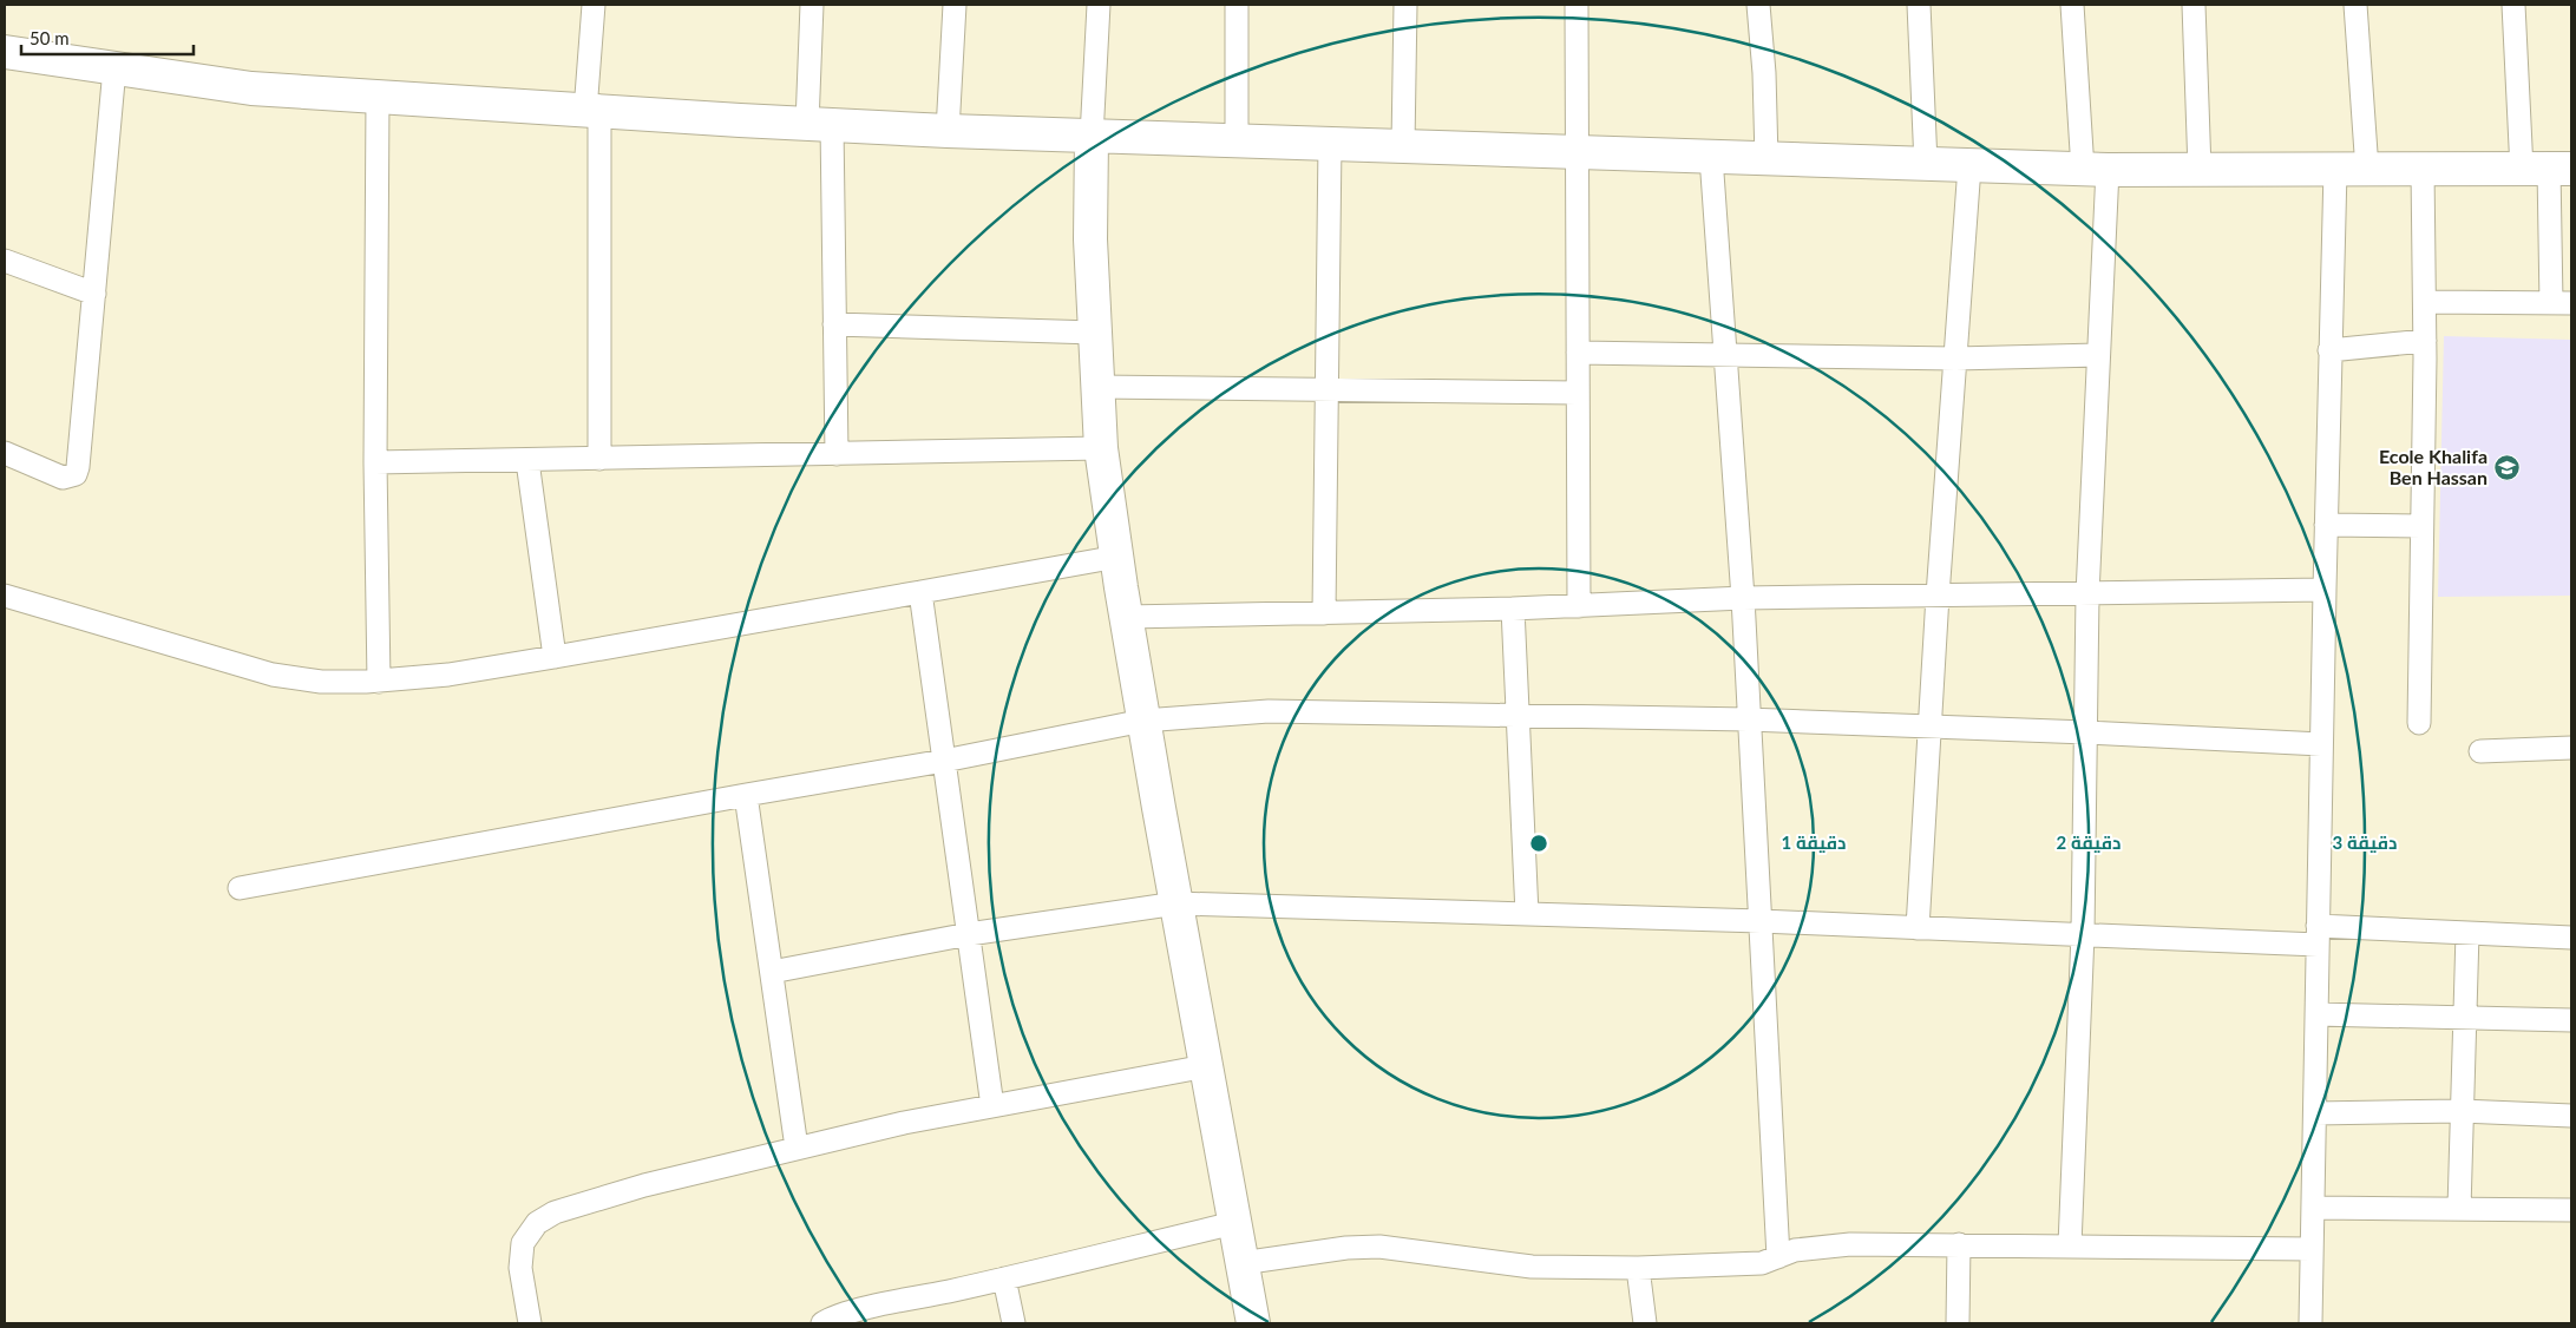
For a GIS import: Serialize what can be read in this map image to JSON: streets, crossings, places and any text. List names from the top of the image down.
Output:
{
  "places": {
    "school or university": ["Ecole Khalifa Ben Hassan"]
  },
  "scale_bar": "50 m",
  "rings": ["1 دقيقة", "2 دقيقة", "3 دقيقة"]
}
